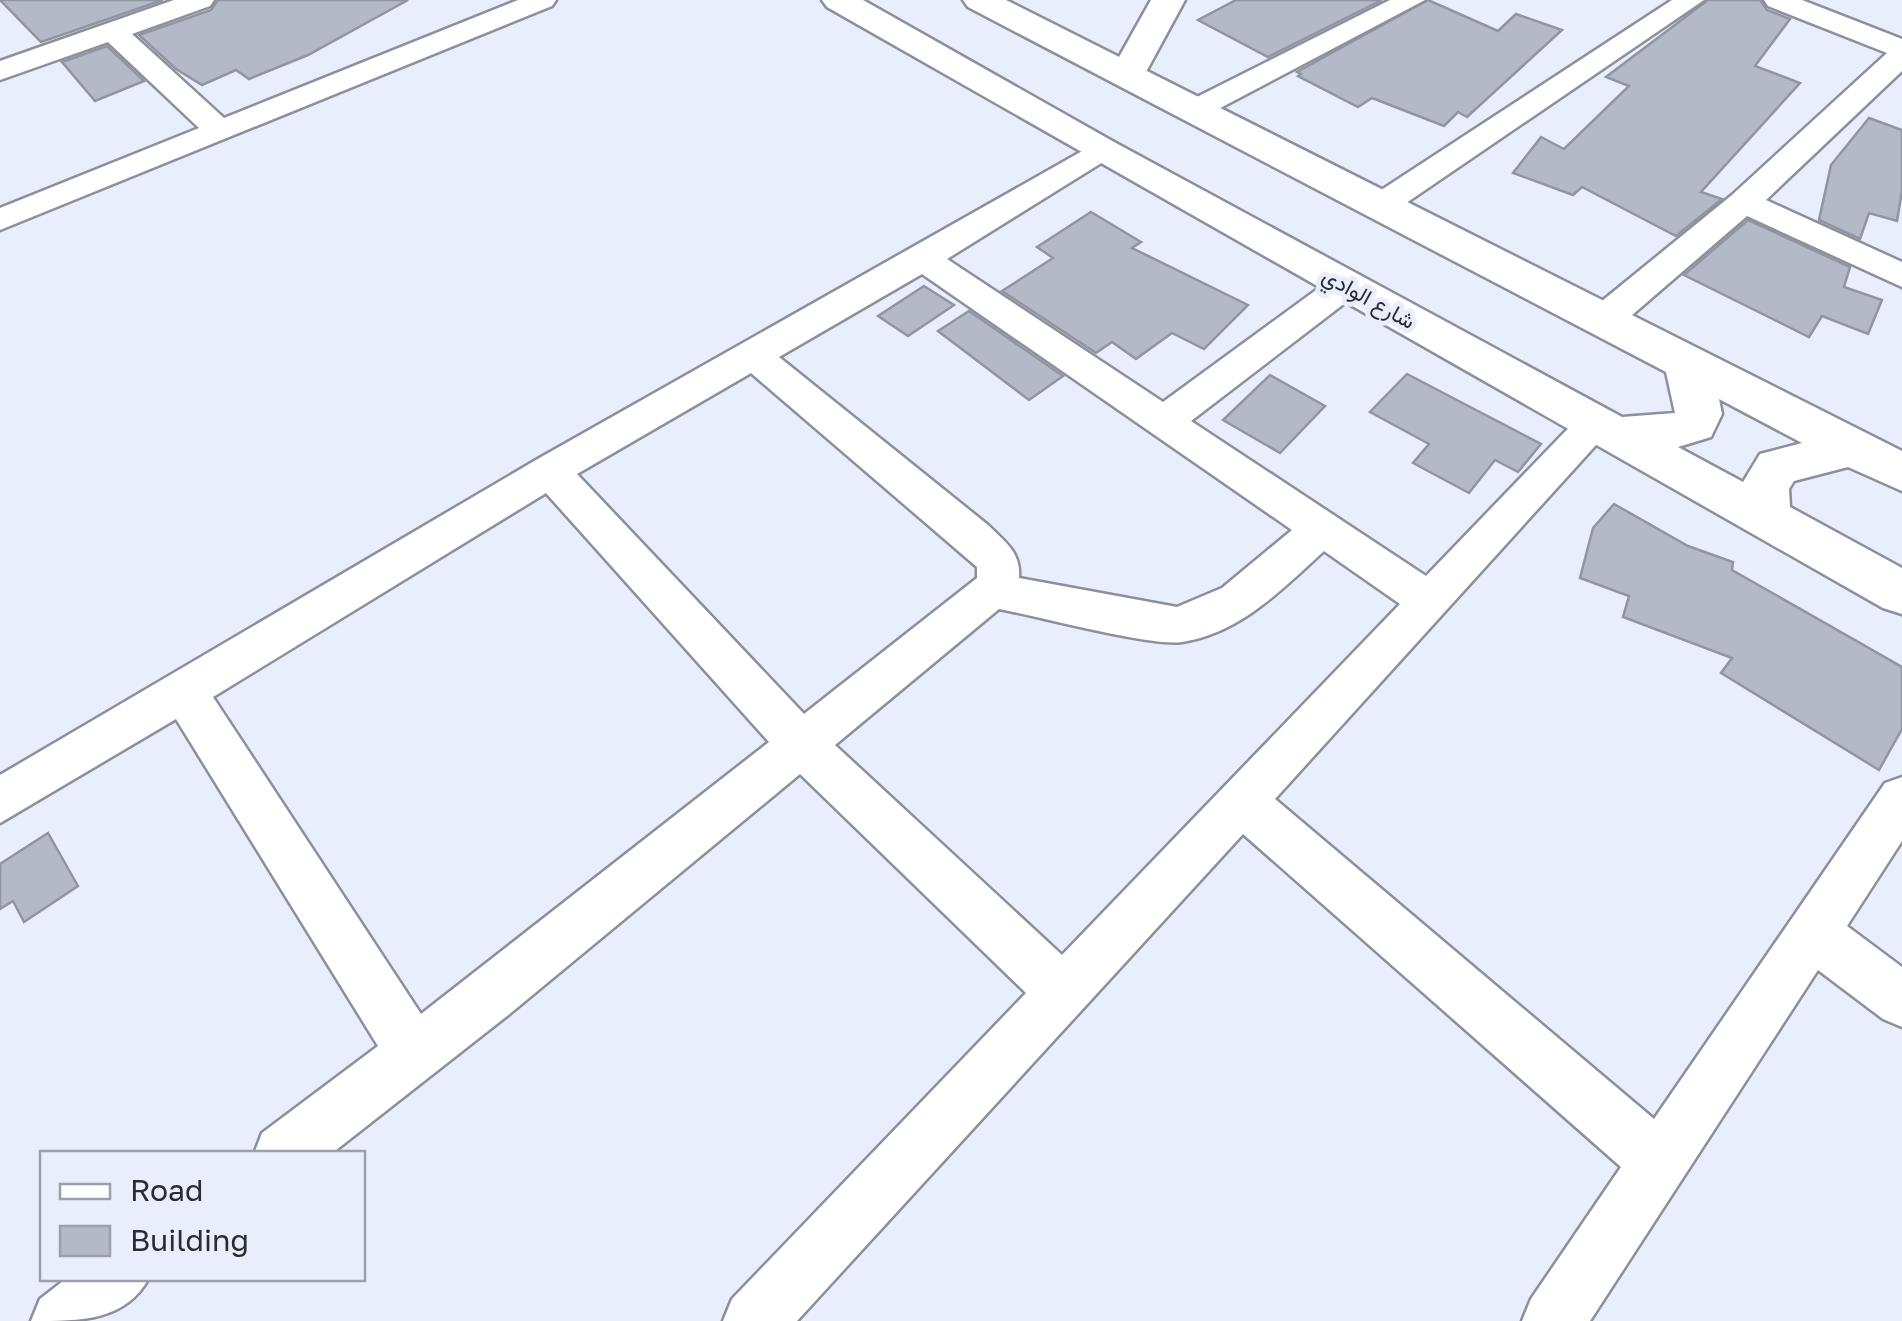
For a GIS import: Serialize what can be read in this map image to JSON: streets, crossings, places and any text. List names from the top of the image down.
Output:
{
  "streets": {
    "main road": ["شارع الوادي"]
  },
  "legend": ["Road", "Building"]
}
